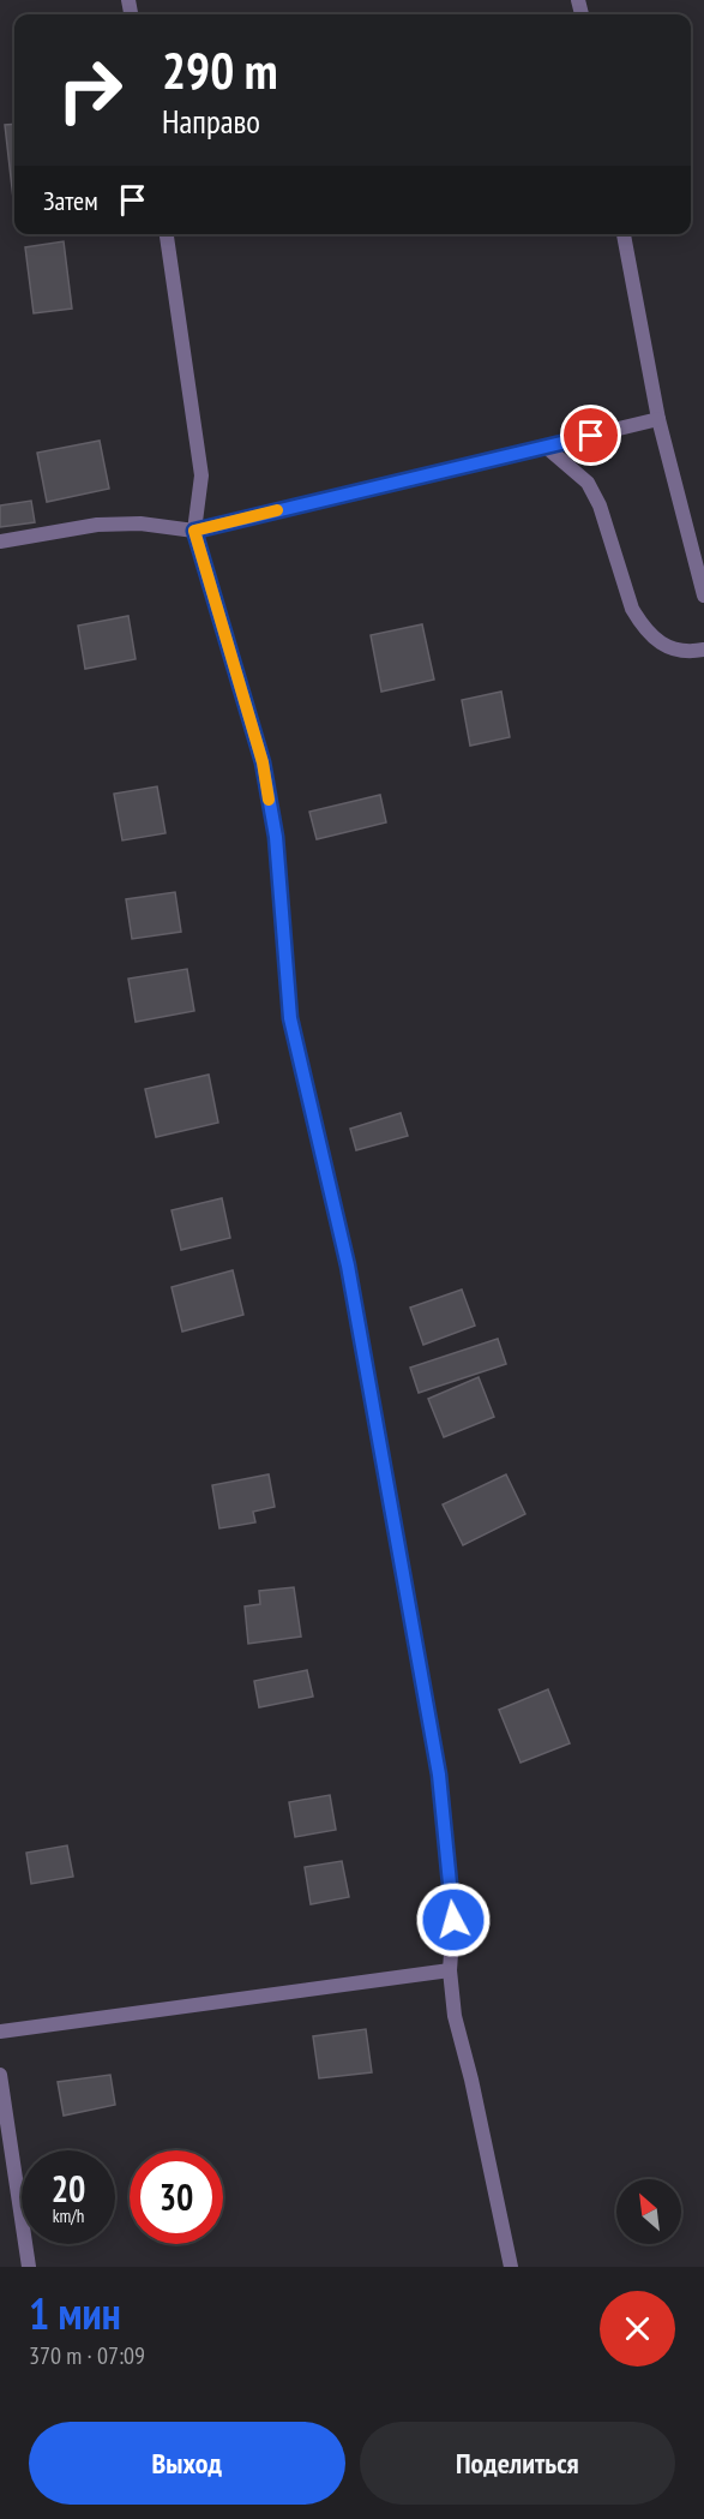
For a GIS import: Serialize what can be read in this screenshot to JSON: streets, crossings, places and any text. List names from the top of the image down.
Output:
{
  "north": "top left",
  "page": {
    "turn": ["290 m", "Направо"],
    "then": "Затем",
    "speed": "20 km/h",
    "limit": "30",
    "heading": ["1 мин", "370 m · 07:09"],
    "buttons": ["Выход", "Поделиться"]
  }
}
